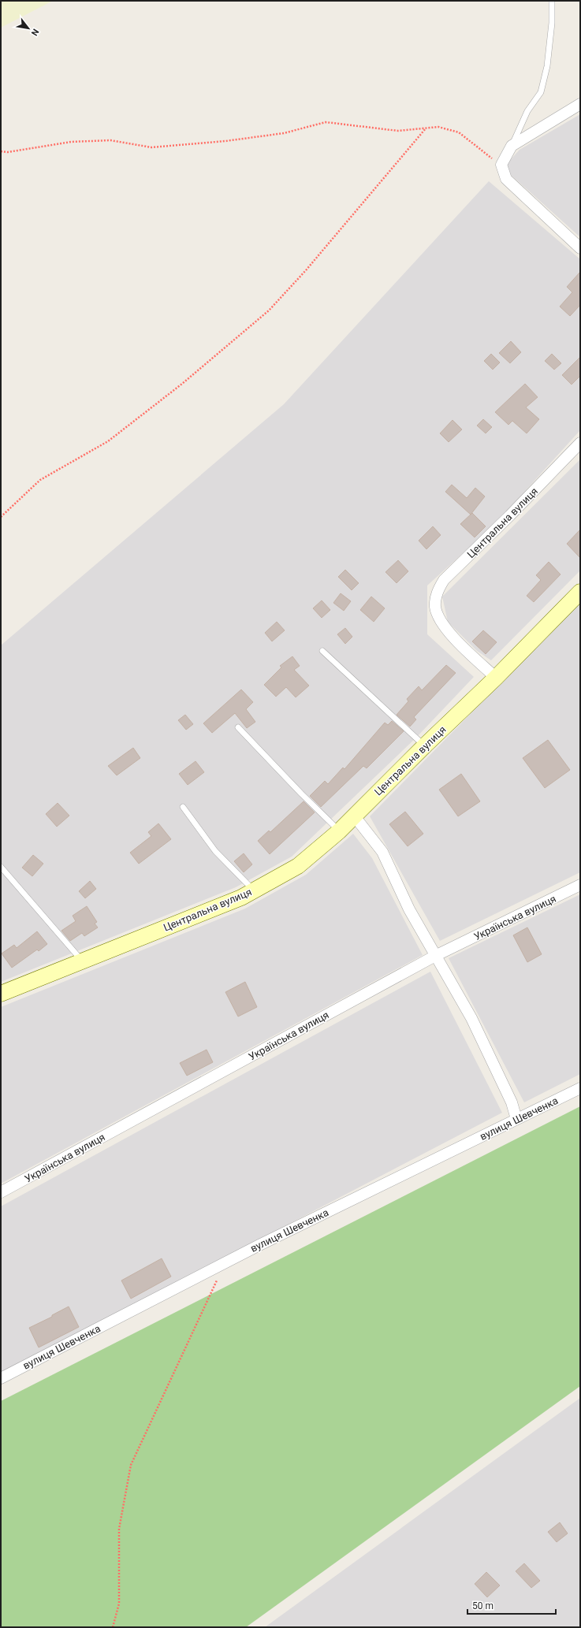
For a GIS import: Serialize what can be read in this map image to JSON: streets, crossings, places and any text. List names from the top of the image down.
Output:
{
  "streets": {
    "street": ["Центральна вулиця", "Українська вулиця", "вулиця Шевченка"]
  },
  "scale_bar": "50 m",
  "north": "bottom right"
}
